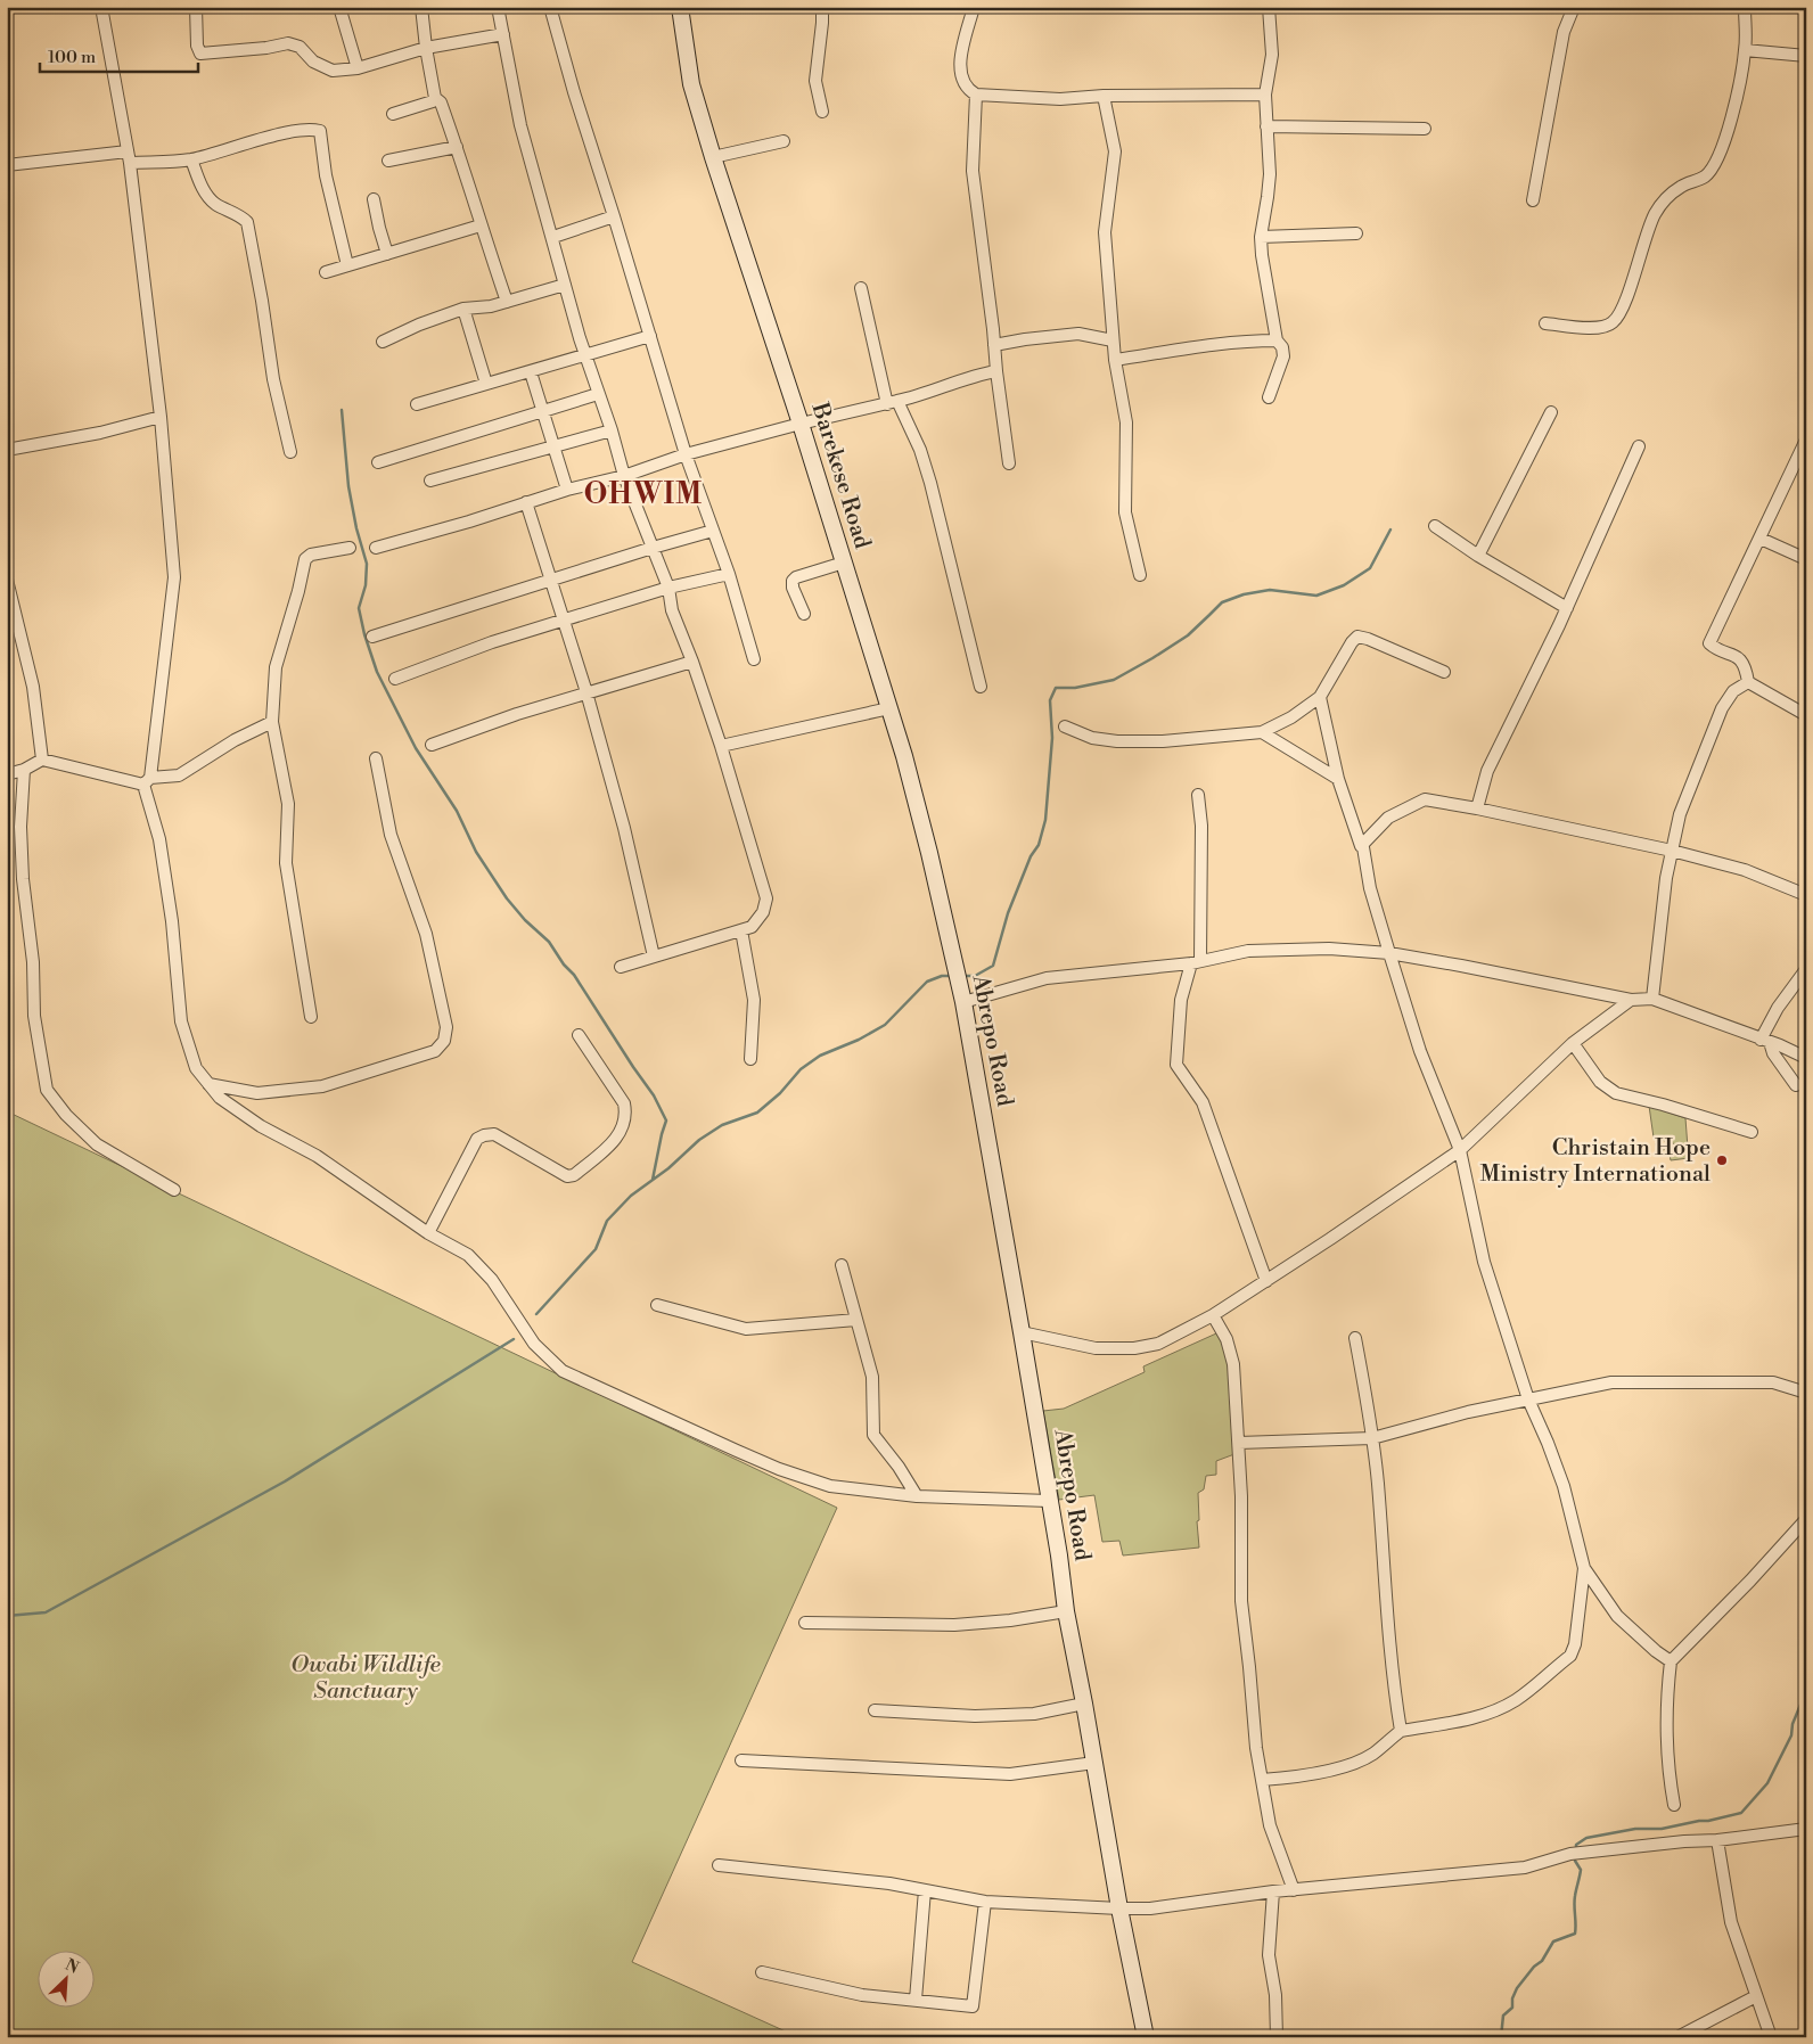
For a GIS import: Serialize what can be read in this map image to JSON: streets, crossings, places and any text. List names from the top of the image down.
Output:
{
  "streets": {
    "main road": ["Barekese Road", "Abrepo Road"]
  },
  "crossings": [
    ["Barekese Road", "Abrepo Road"]
  ],
  "districts": ["OHWIM"],
  "parks": ["Owabi Wildlife Sanctuary"],
  "places": ["Christain Hope Ministry International"],
  "scale_bar": "100 m",
  "north": "top right"
}
